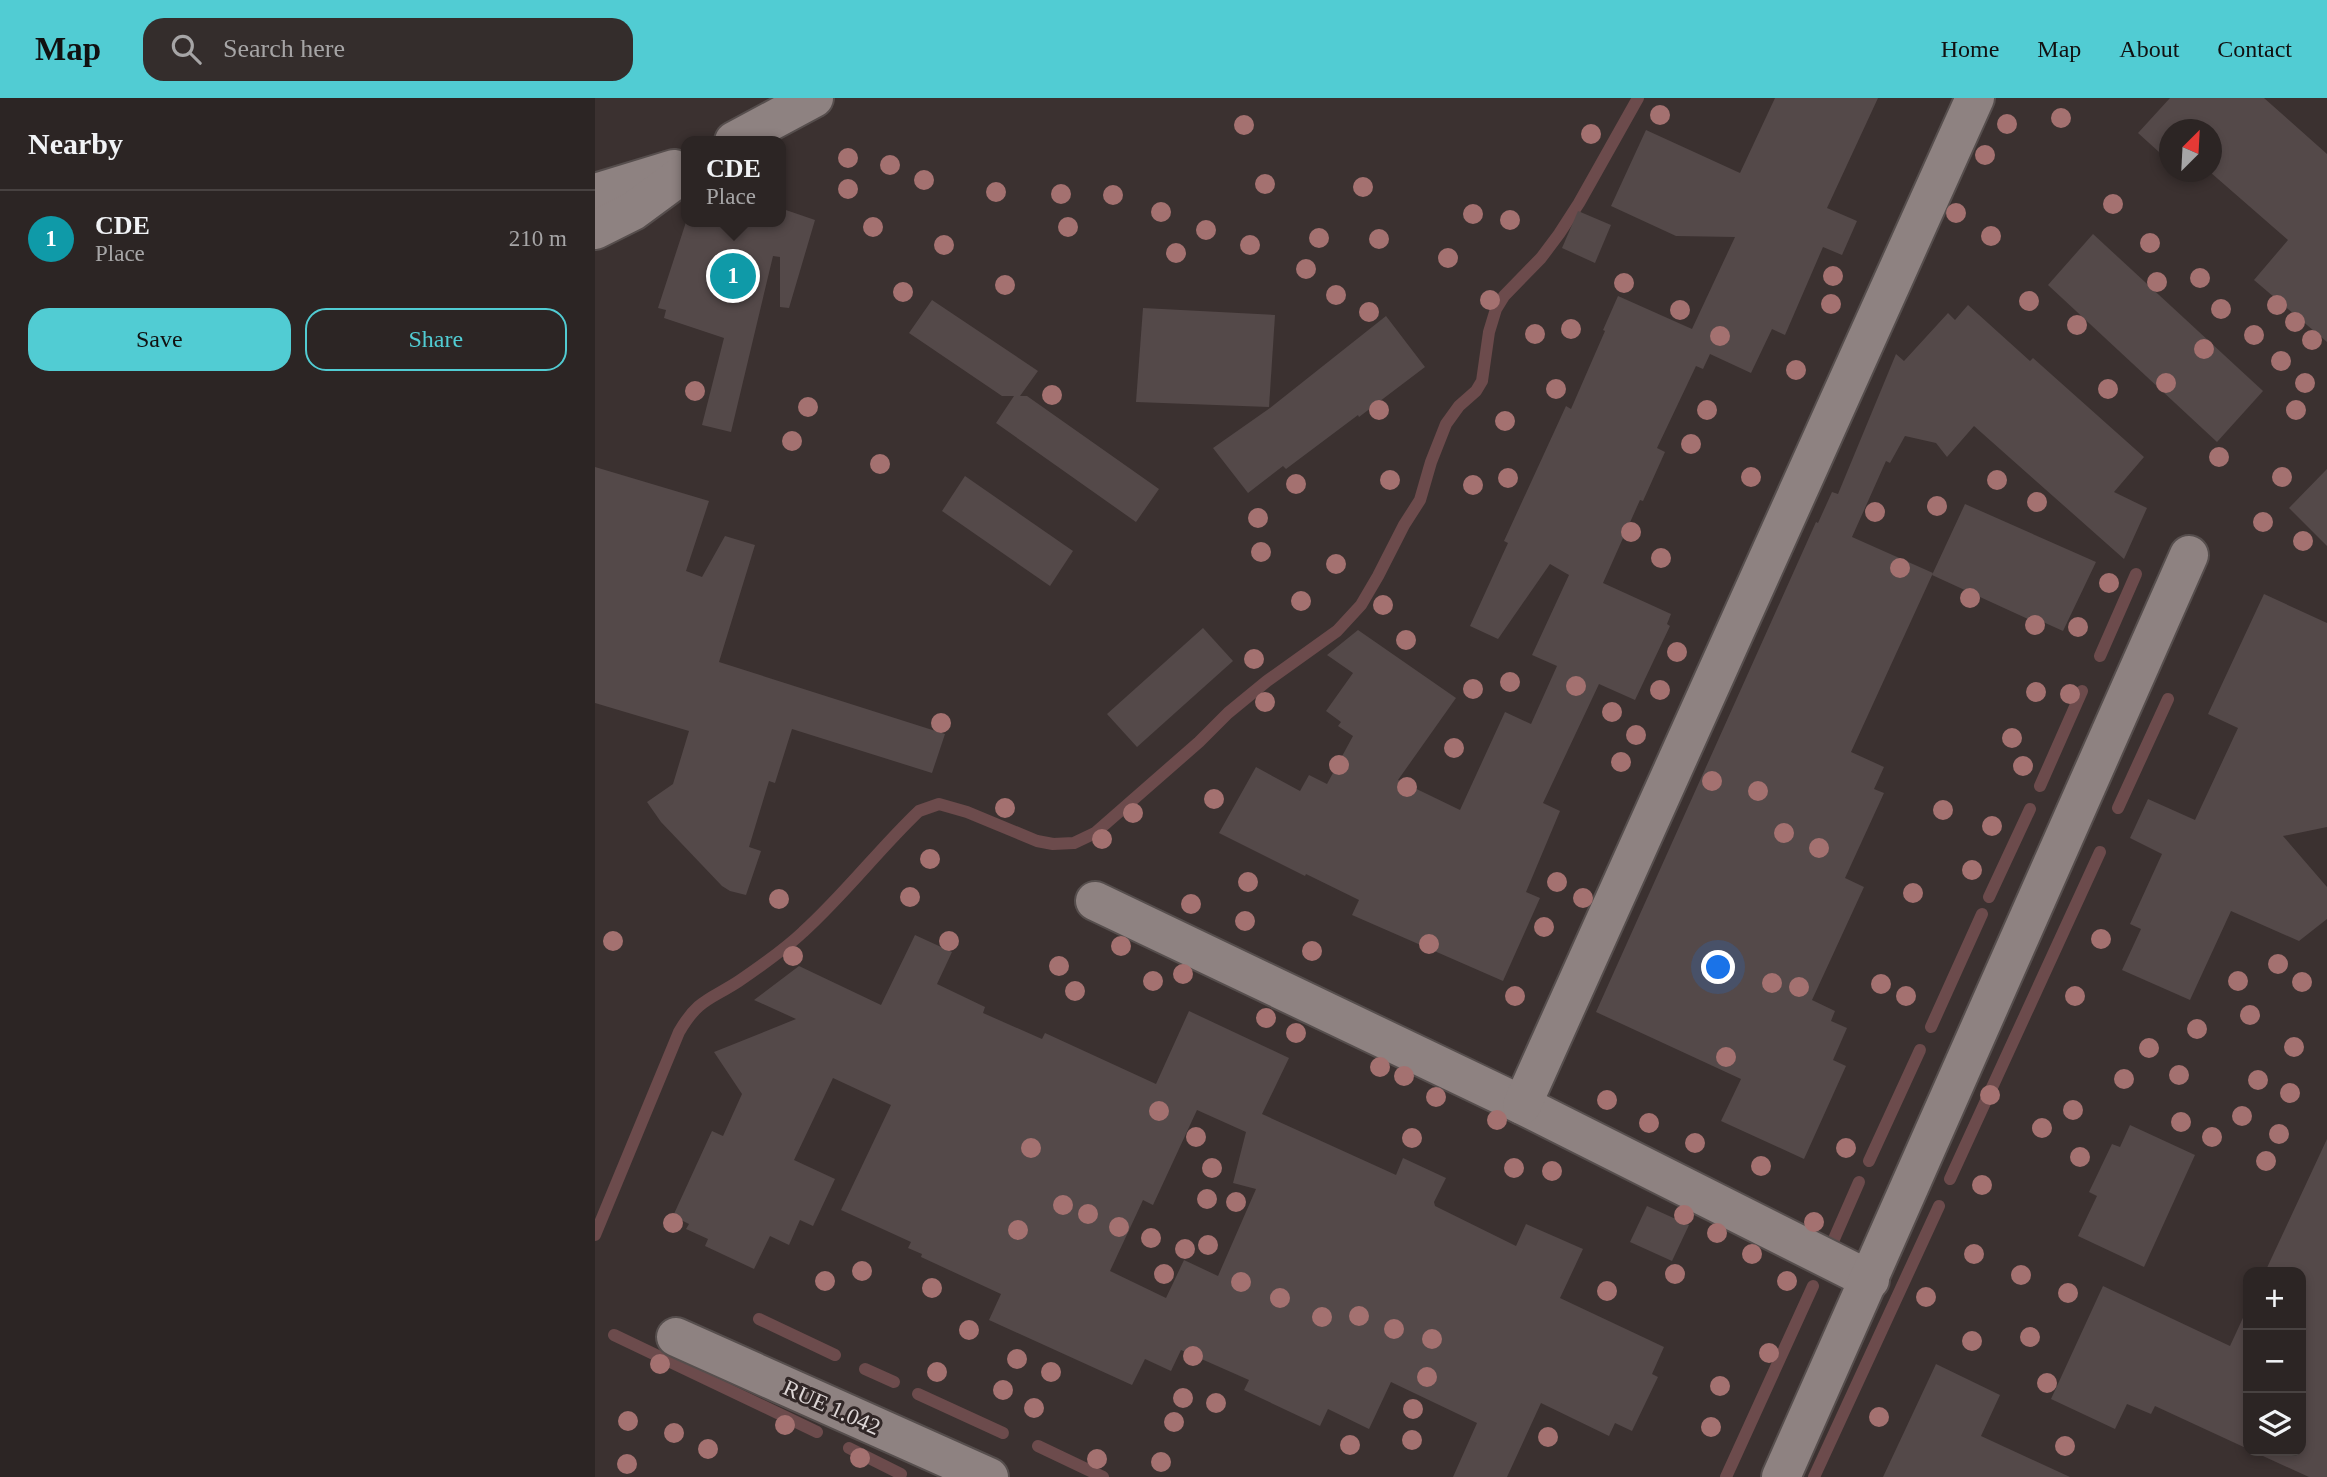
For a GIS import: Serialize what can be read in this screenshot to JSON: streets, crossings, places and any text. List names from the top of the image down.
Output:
{
  "streets": {
    "street": ["RUE 1.042"]
  },
  "north": "top right",
  "page": {
    "header": "Map",
    "search": "Search here",
    "nav": [
      "Home",
      "Map",
      "About",
      "Contact"
    ],
    "heading": "Nearby",
    "popup": ["CDE", "Place"],
    "list": [
      {
        "mark": "1",
        "name": "CDE",
        "note": "Place",
        "value": "210 m"
      }
    ],
    "pins": "1",
    "buttons": ["Save", "Share"],
    "map_buttons": ["+", "−"]
  }
}
